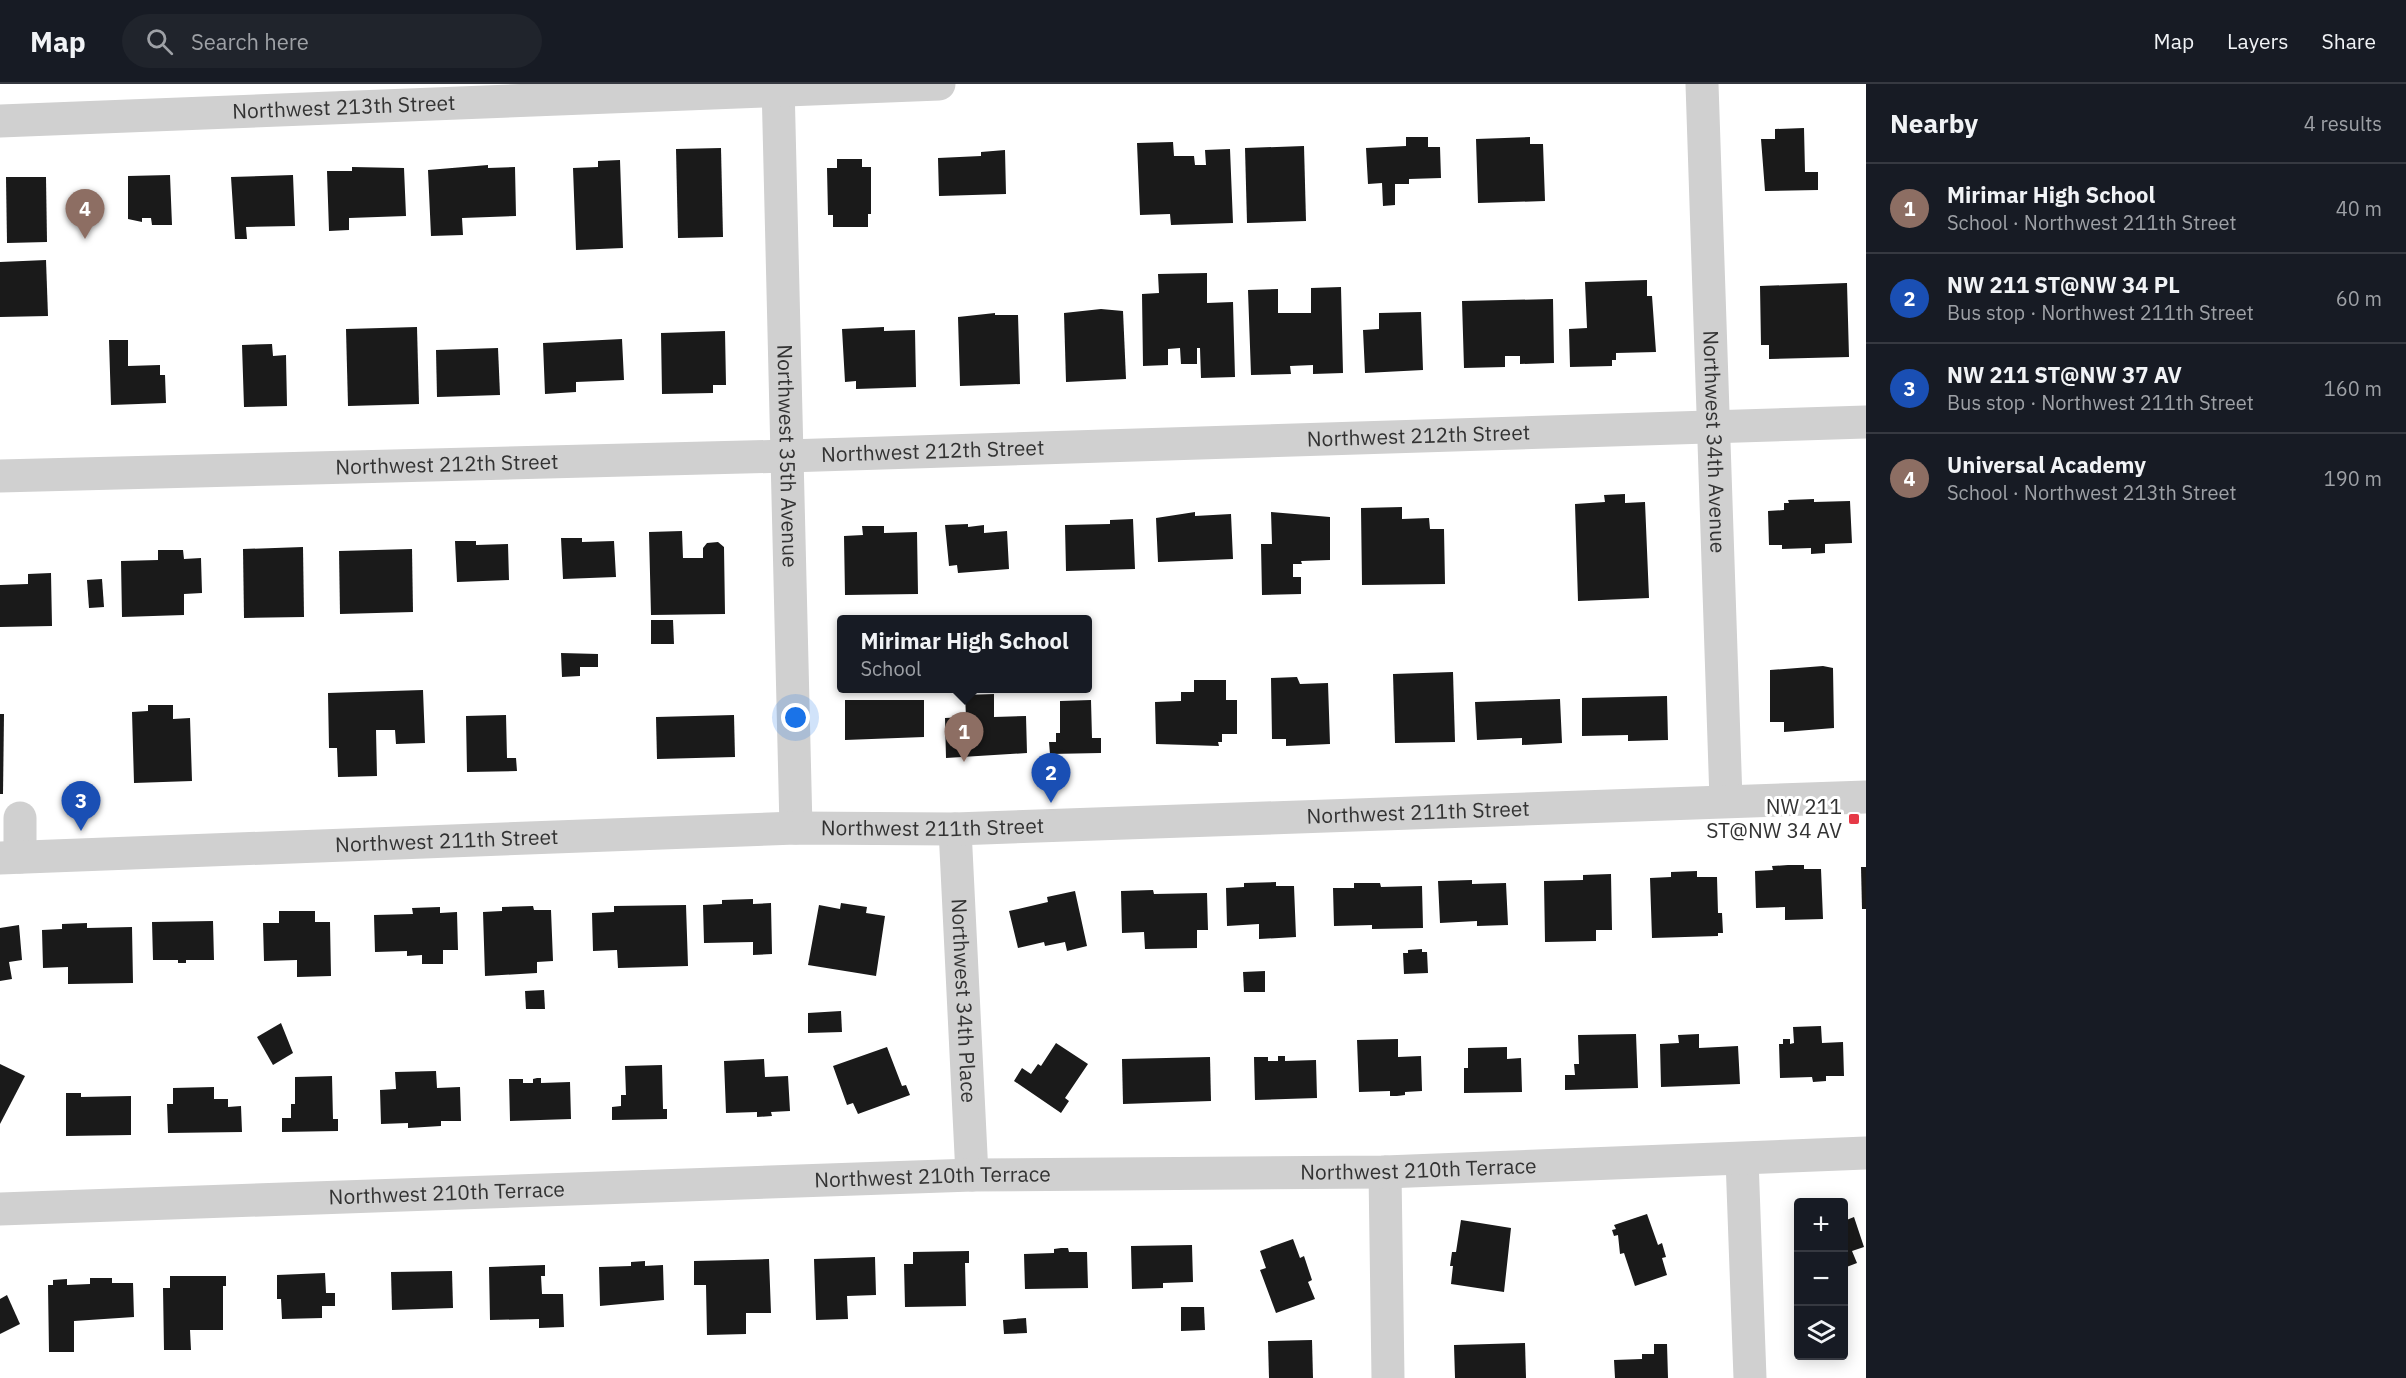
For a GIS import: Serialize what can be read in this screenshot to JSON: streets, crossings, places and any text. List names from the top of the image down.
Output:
{
  "streets": {
    "street": [
      "Northwest 213th Street",
      "Northwest 212th Street",
      "Northwest 34th Avenue",
      "Northwest 35th Avenue",
      "Northwest 211th Street",
      "Northwest 34th Place",
      "Northwest 210th Terrace"
    ]
  },
  "crossings": [
    ["Northwest 213th Street", "Northwest 35th Avenue"],
    ["Northwest 212th Street", "Northwest 34th Avenue"],
    ["Northwest 212th Street", "Northwest 35th Avenue"],
    ["Northwest 34th Avenue", "Northwest 211th Street"],
    ["Northwest 35th Avenue", "Northwest 211th Street"],
    ["Northwest 211th Street", "Northwest 34th Place"],
    ["Northwest 34th Place", "Northwest 210th Terrace"]
  ],
  "places": {
    "transit": ["NW 211 ST@NW 34 AV"]
  },
  "page": {
    "header": "Map",
    "search": "Search here",
    "nav": ["Map", "Layers", "Share"],
    "heading": ["Nearby", "4 results"],
    "list": [
      {
        "mark": "1",
        "name": "Mirimar High School",
        "note": "School · Northwest 211th Street",
        "value": "40 m"
      },
      {
        "mark": "2",
        "name": "NW 211 ST@NW 34 PL",
        "note": "Bus stop · Northwest 211th Street",
        "value": "60 m"
      },
      {
        "mark": "3",
        "name": "NW 211 ST@NW 37 AV",
        "note": "Bus stop · Northwest 211th Street",
        "value": "160 m"
      },
      {
        "mark": "4",
        "name": "Universal Academy",
        "note": "School · Northwest 213th Street",
        "value": "190 m"
      }
    ],
    "pins": [
      "4",
      "1",
      "2",
      "3"
    ],
    "popup": ["Mirimar High School", "School"],
    "map_buttons": ["+", "−"]
  }
}
